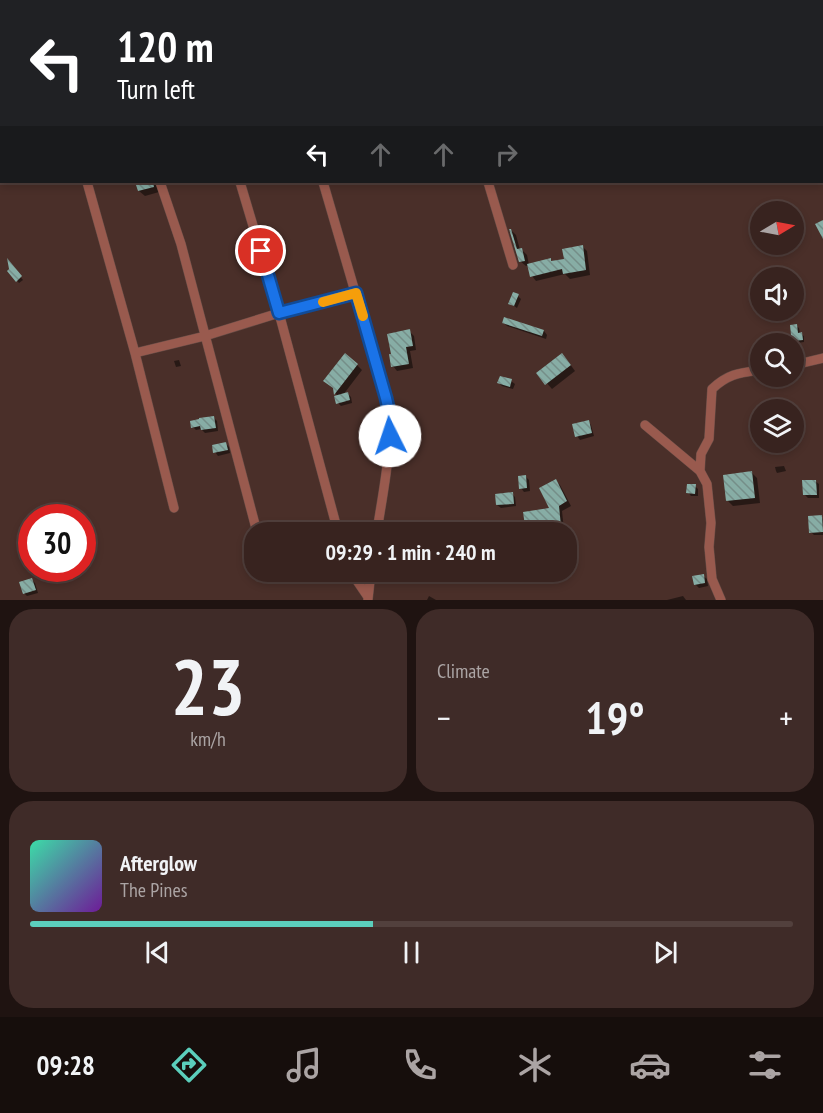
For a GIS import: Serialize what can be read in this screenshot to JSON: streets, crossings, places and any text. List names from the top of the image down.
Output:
{
  "north": "right",
  "page": {
    "turn": ["120 m", "Turn left"],
    "limit": "30",
    "trip": "09:29 · 1 min · 240 m",
    "tile": [
      ["23", "km/h"],
      "Climate"
    ],
    "heat": ["−", "19°", "+"],
    "song": ["Afterglow", "The Pines"],
    "tabs": "09:28"
  }
}
